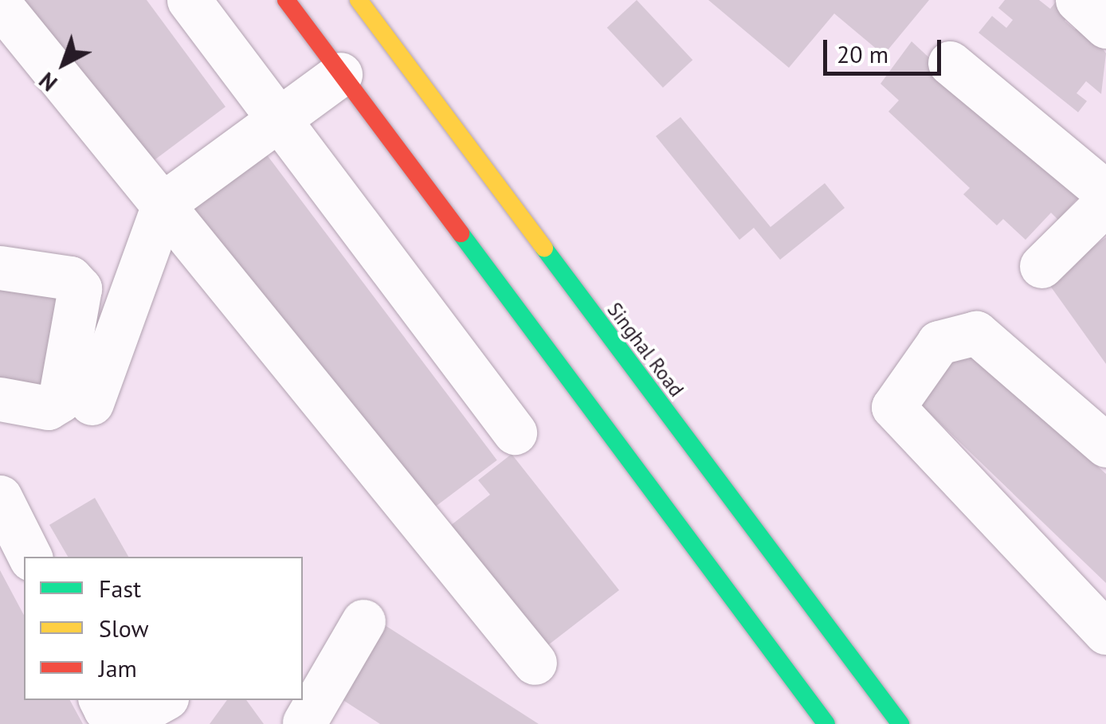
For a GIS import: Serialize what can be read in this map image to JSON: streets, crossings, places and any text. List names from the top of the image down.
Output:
{
  "streets": {
    "street": ["Singhal Road"]
  },
  "legend": ["Fast", "Slow", "Jam"],
  "scale_bar": "20 m",
  "north": "bottom left"
}
